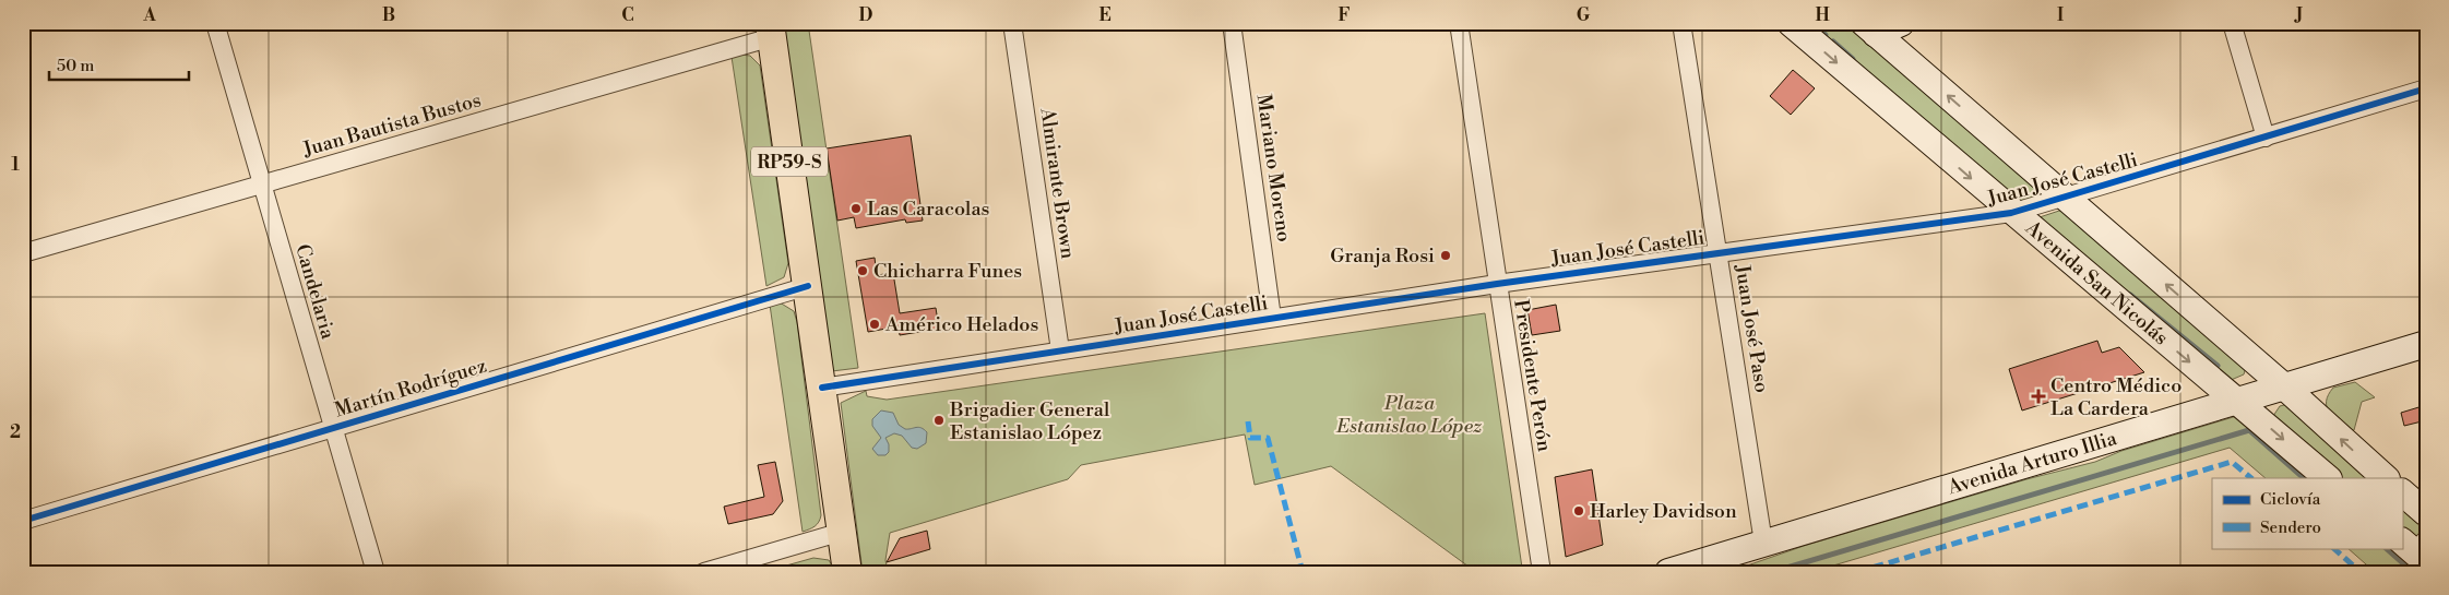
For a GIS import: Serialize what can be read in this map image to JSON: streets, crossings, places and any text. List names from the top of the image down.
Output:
{
  "streets": {
    "main road": ["RP59-S"],
    "street": [
      "Juan Bautista Bustos",
      "Mariano Moreno",
      "Juan José Castelli",
      "Almirante Brown",
      "Avenida San Nicolás",
      "Candelaria",
      "Juan José Paso",
      "Presidente Perón",
      "Martín Rodríguez",
      "Avenida Arturo Illia"
    ]
  },
  "crossings": [
    ["Juan Bautista Bustos", "RP59-S"],
    ["Juan Bautista Bustos", "Candelaria"],
    ["RP59-S", "Juan José Castelli"],
    ["RP59-S", "Martín Rodríguez"],
    ["Mariano Moreno", "Juan José Castelli"],
    ["Juan José Castelli", "Almirante Brown"],
    ["Juan José Castelli", "Avenida San Nicolás"],
    ["Juan José Castelli", "Juan José Paso"],
    ["Juan José Castelli", "Presidente Perón"],
    ["Avenida San Nicolás", "Avenida Arturo Illia"],
    ["Candelaria", "Martín Rodríguez"],
    ["Juan José Paso", "Avenida Arturo Illia"]
  ],
  "parks": ["Plaza Estanislao López"],
  "places": {
    "other": [
      "Las Caracolas",
      "Granja Rosi",
      "Chicharra Funes",
      "Américo Helados",
      "Brigadier General Estanislao López",
      "Harley Davidson"
    ],
    "health": ["Centro Médico La Cardera"]
  },
  "legend": ["Ciclovía", "Sendero"],
  "scale_bar": "50 m",
  "grid": {
    "columns": [
      "A",
      "B",
      "C",
      "D",
      "E",
      "F",
      "G",
      "H",
      "I",
      "J"
    ],
    "rows": ["1", "2"]
  }
}
